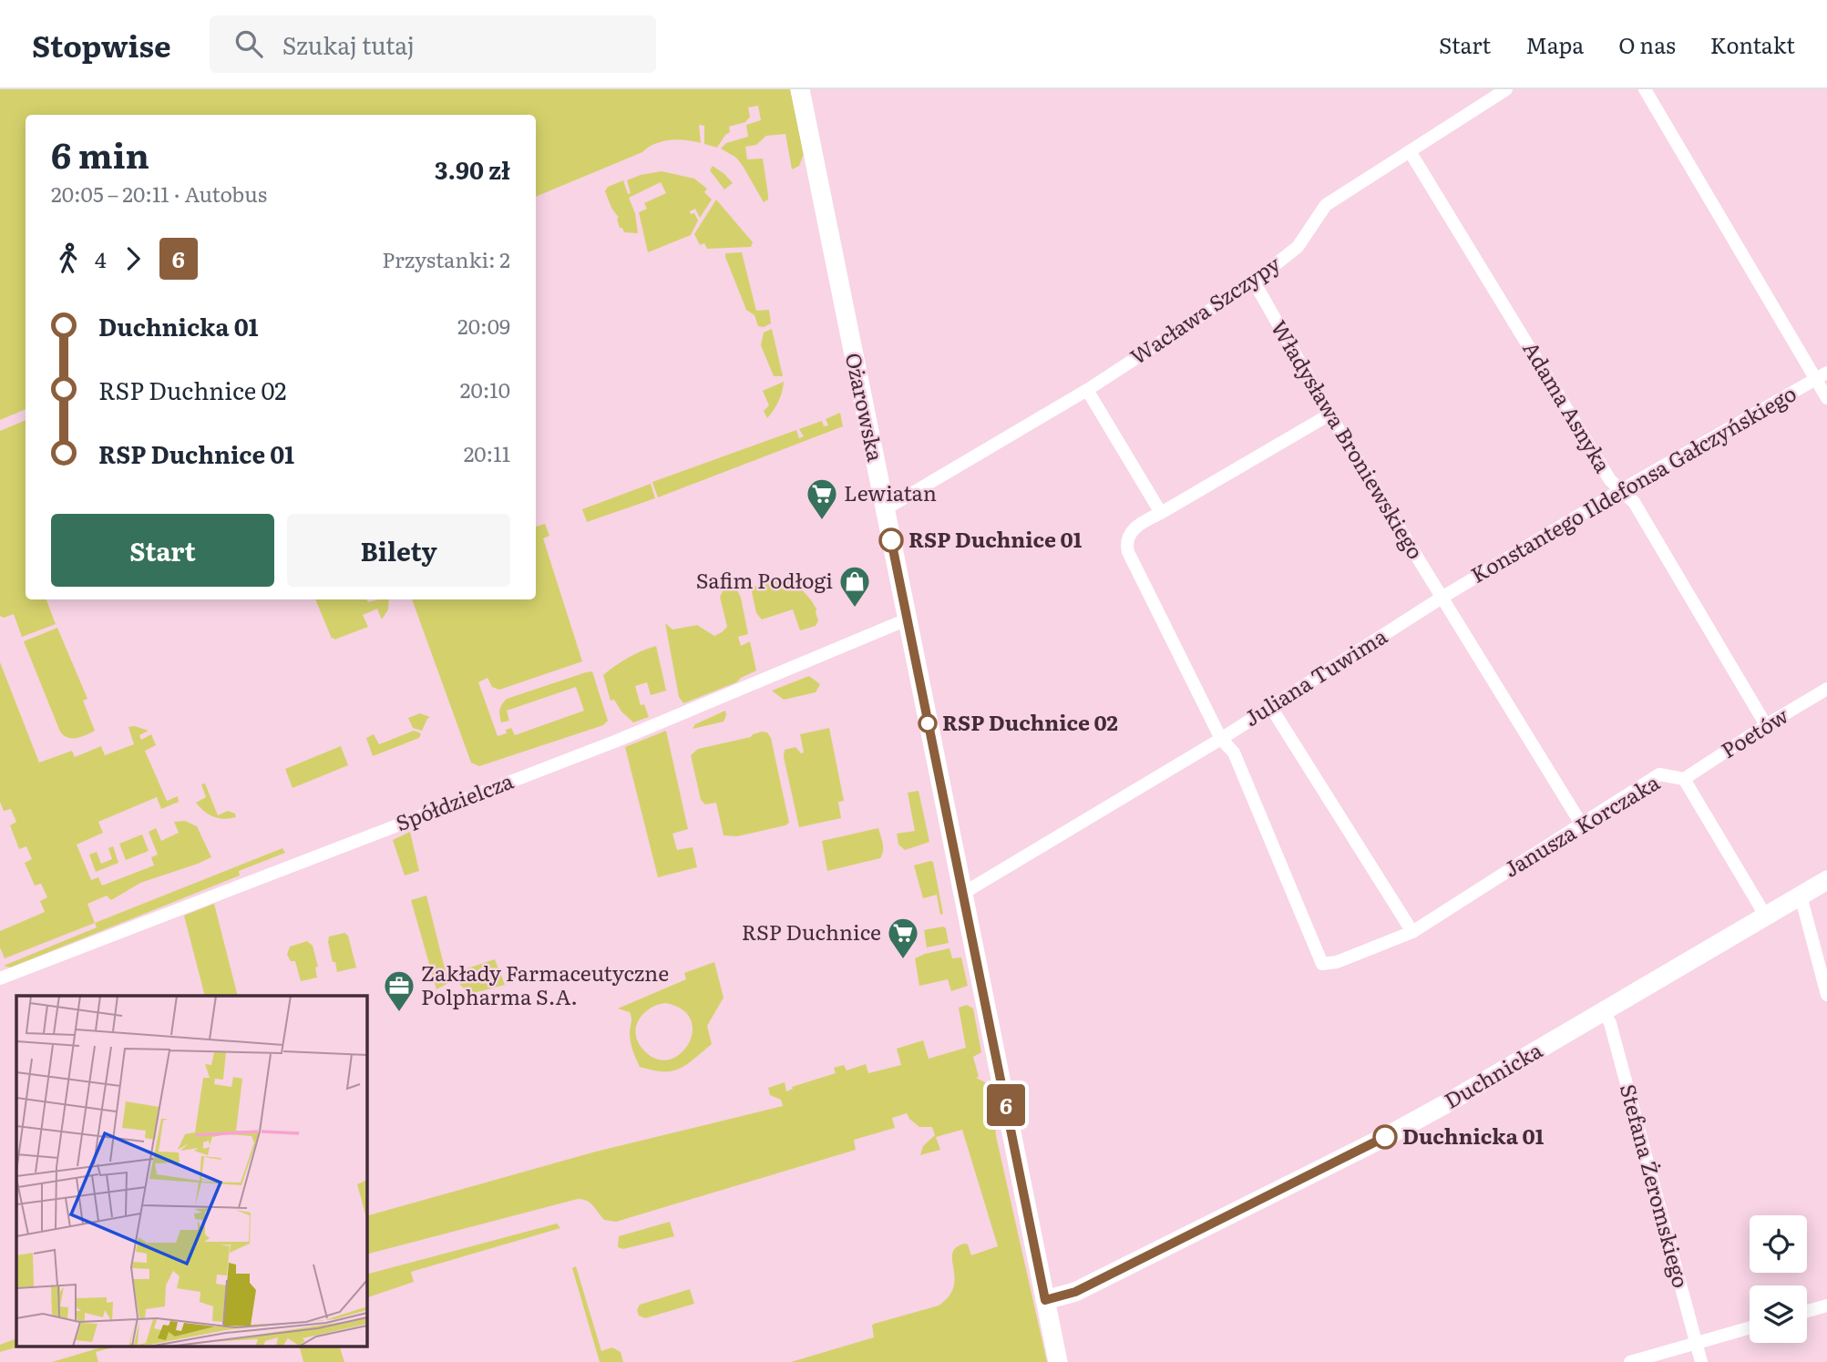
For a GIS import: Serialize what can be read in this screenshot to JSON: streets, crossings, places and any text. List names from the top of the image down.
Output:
{
  "streets": {
    "main road": ["Ożarowska", "Duchnicka"],
    "street": [
      "Wacława Szczypy",
      "Adama Asnyka",
      "Władysława Broniewskiego",
      "Konstantego Ildefonsa Gałczyńskiego",
      "Juliana Tuwima",
      "Poetów",
      "Spółdzielcza",
      "Janusza Korczaka",
      "Stefana Żeromskiego"
    ]
  },
  "crossings": [
    ["Wacława Szczypy", "Ożarowska"],
    ["Wacława Szczypy", "Adama Asnyka"],
    ["Wacława Szczypy", "Władysława Broniewskiego"],
    ["Ożarowska", "Juliana Tuwima"],
    ["Ożarowska", "Spółdzielcza"],
    ["Ożarowska", "Duchnicka"],
    ["Adama Asnyka", "Konstantego Ildefonsa Gałczyńskiego"],
    ["Adama Asnyka", "Poetów"],
    ["Władysława Broniewskiego", "Konstantego Ildefonsa Gałczyńskiego"],
    ["Władysława Broniewskiego", "Juliana Tuwima"],
    ["Konstantego Ildefonsa Gałczyńskiego", "Juliana Tuwima"],
    ["Juliana Tuwima", "Janusza Korczaka"],
    ["Poetów", "Janusza Korczaka"],
    ["Janusza Korczaka", "Duchnicka"],
    ["Duchnicka", "Stefana Żeromskiego"]
  ],
  "places": {
    "supermarket": ["Lewiatan", "RSP Duchnice"],
    "other": ["RSP Duchnice 01", "RSP Duchnice 02", "Duchnicka 01"],
    "shop": ["Safim Podłogi"],
    "office": ["Zakłady Farmaceutyczne Polpharma S.A."]
  },
  "lines": ["bus line 6"],
  "page": {
    "header": "Stopwise",
    "search": "Szukaj tutaj",
    "nav": [
      "Start",
      "Mapa",
      "O nas",
      "Kontakt"
    ],
    "on_map": "6",
    "heading": ["6 min", "20:05 – 20:11 · Autobus", "3.90 zł"],
    "legs": ["4", "6", "Przystanki: 2"],
    "list": [
      {
        "name": "Duchnicka 01",
        "value": "20:09"
      },
      {
        "name": "RSP Duchnice 02",
        "value": "20:10"
      },
      {
        "name": "RSP Duchnice 01",
        "value": "20:11"
      }
    ],
    "buttons": ["Start", "Bilety"]
  }
}
